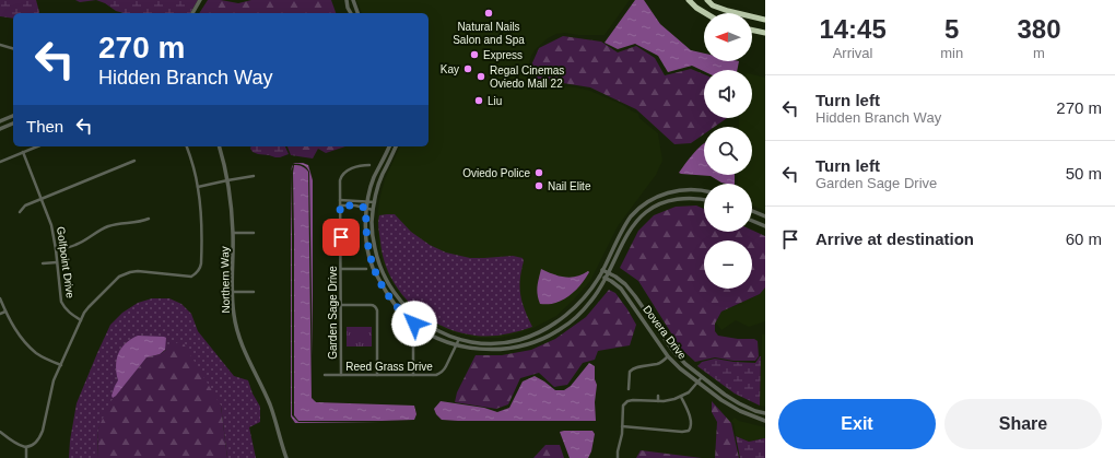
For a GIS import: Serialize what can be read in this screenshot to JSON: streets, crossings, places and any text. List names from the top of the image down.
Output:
{
  "streets": {
    "street": [
      "Golfpoint Drive",
      "Northern Way",
      "Garden Sage Drive",
      "Dovera Drive",
      "Reed Grass Drive"
    ]
  },
  "crossings": [
    ["Garden Sage Drive", "Reed Grass Drive"]
  ],
  "places": [
    "Natural Nails Salon and Spa",
    "Express",
    "Kay",
    "Regal Cinemas Oviedo Mall 22",
    "Liu",
    "Oviedo Police",
    "Nail Elite"
  ],
  "north": "left",
  "page": {
    "eta": [
      "14:45",
      "Arrival",
      "5",
      "min",
      "380",
      "m"
    ],
    "map_buttons": ["+", "−"],
    "turn": ["270 m", "Hidden Branch Way"],
    "list": [
      {
        "name": "Turn left",
        "note": "Hidden Branch Way",
        "value": "270 m"
      },
      {
        "name": "Turn left",
        "note": "Garden Sage Drive",
        "value": "50 m"
      },
      {
        "name": "Arrive at destination",
        "value": "60 m"
      }
    ],
    "then": "Then",
    "buttons": ["Exit", "Share"]
  }
}
